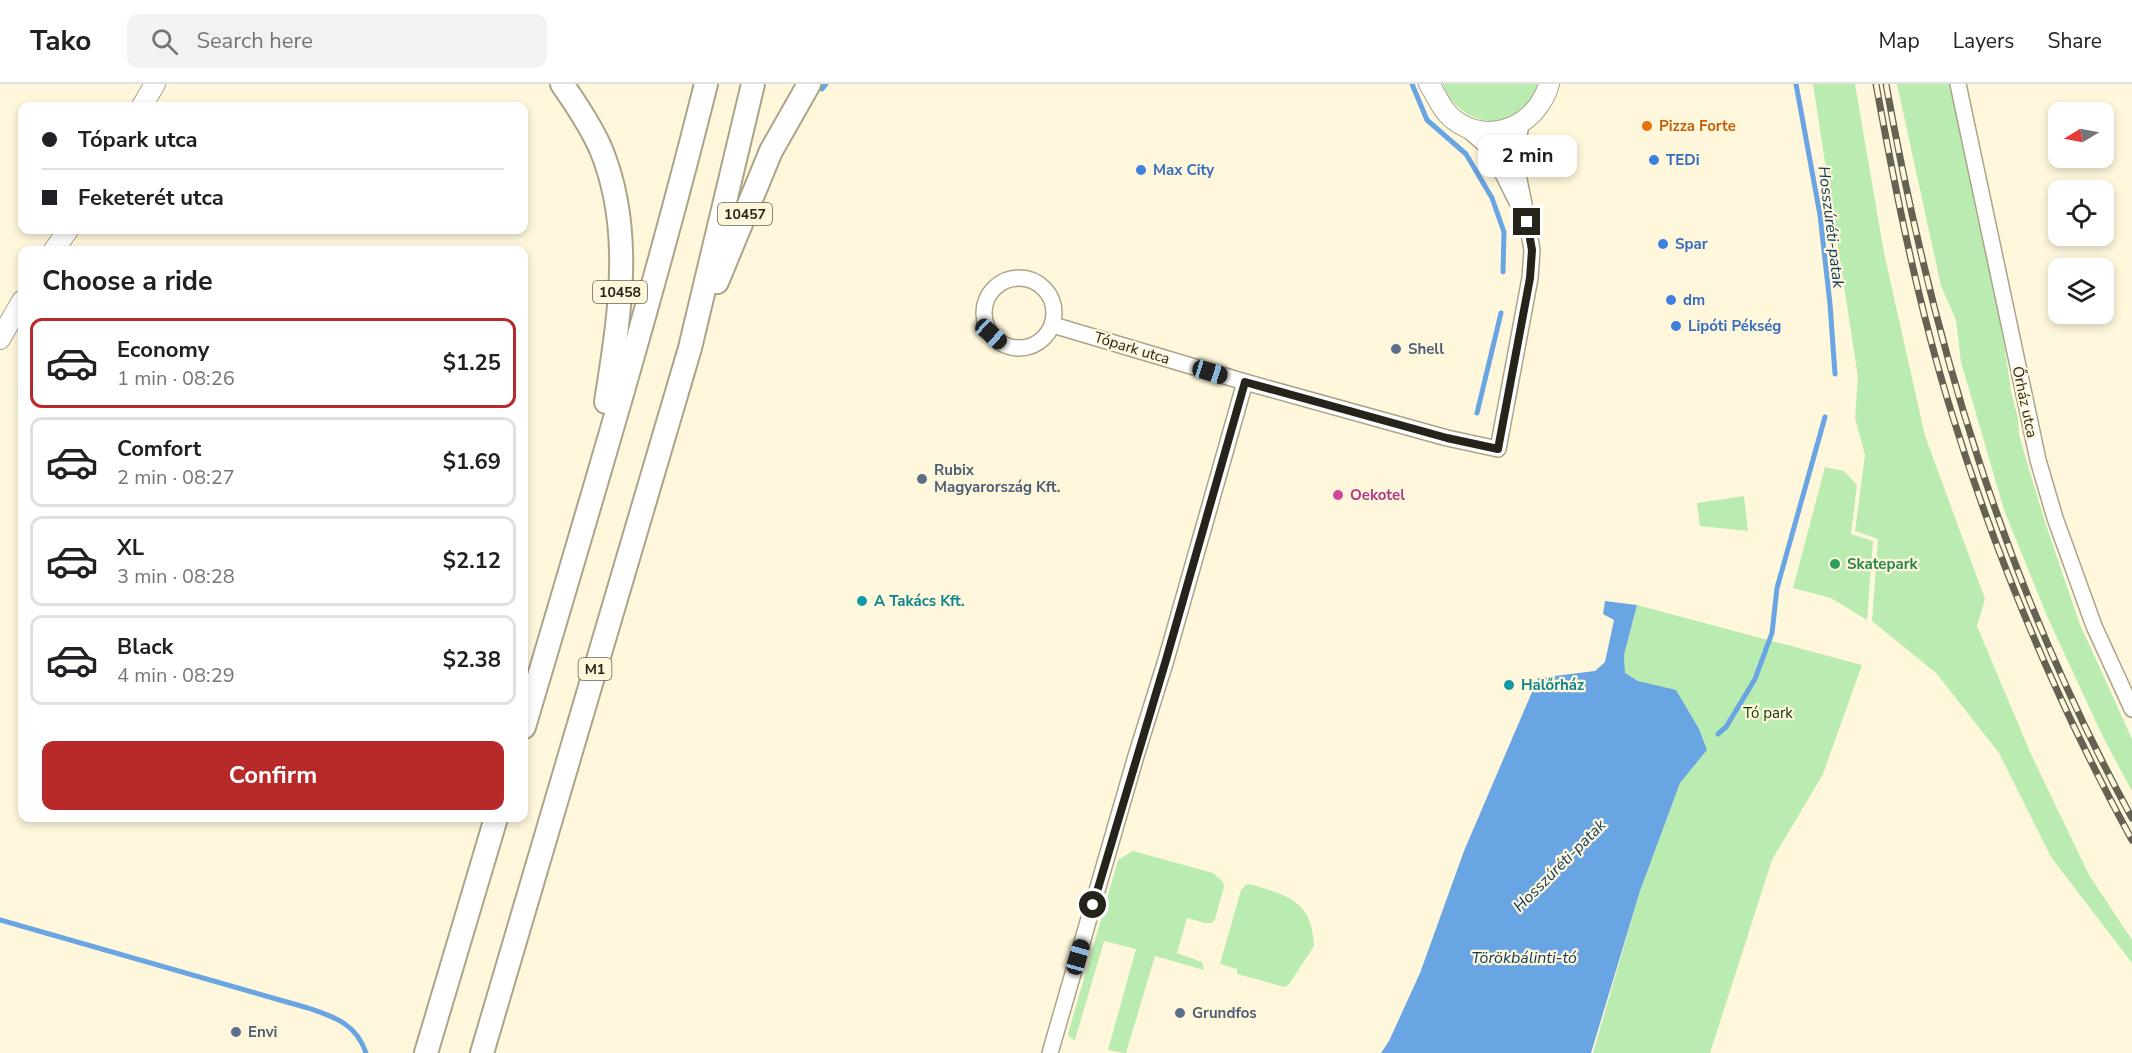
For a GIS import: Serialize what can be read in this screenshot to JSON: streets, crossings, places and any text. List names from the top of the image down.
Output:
{
  "streets": {
    "highway": ["10457", "10458", "M1"],
    "street": ["Tópark utca", "Őrház utca"]
  },
  "crossings": [
    ["10457", "M1"]
  ],
  "water": ["Hosszúréti-patak", "Törökbálinti-tó"],
  "parks": ["Tó park"],
  "places": [
    "Pizza Forte",
    "TEDi",
    "Max City",
    "Spar",
    "dm",
    "Lipóti Pékség",
    "Shell",
    "Rubix Magyarország Kft.",
    "Oekotel",
    "Skatepark",
    "A Takács Kft.",
    "Halőrház",
    "Grundfos",
    "Envi"
  ],
  "north": "left",
  "page": {
    "header": "Tako",
    "search": "Search here",
    "nav": ["Map", "Layers", "Share"],
    "banner": ["Tópark utca", "Feketerét utca"],
    "bubble": "2 min",
    "heading": "Choose a ride",
    "list": [
      {
        "name": "Economy",
        "note": "1 min · 08:26",
        "value": "$1.25"
      },
      {
        "name": "Comfort",
        "note": "2 min · 08:27",
        "value": "$1.69"
      },
      {
        "name": "XL",
        "note": "3 min · 08:28",
        "value": "$2.12"
      },
      {
        "name": "Black",
        "note": "4 min · 08:29",
        "value": "$2.38"
      }
    ],
    "buttons": "Confirm"
  }
}
